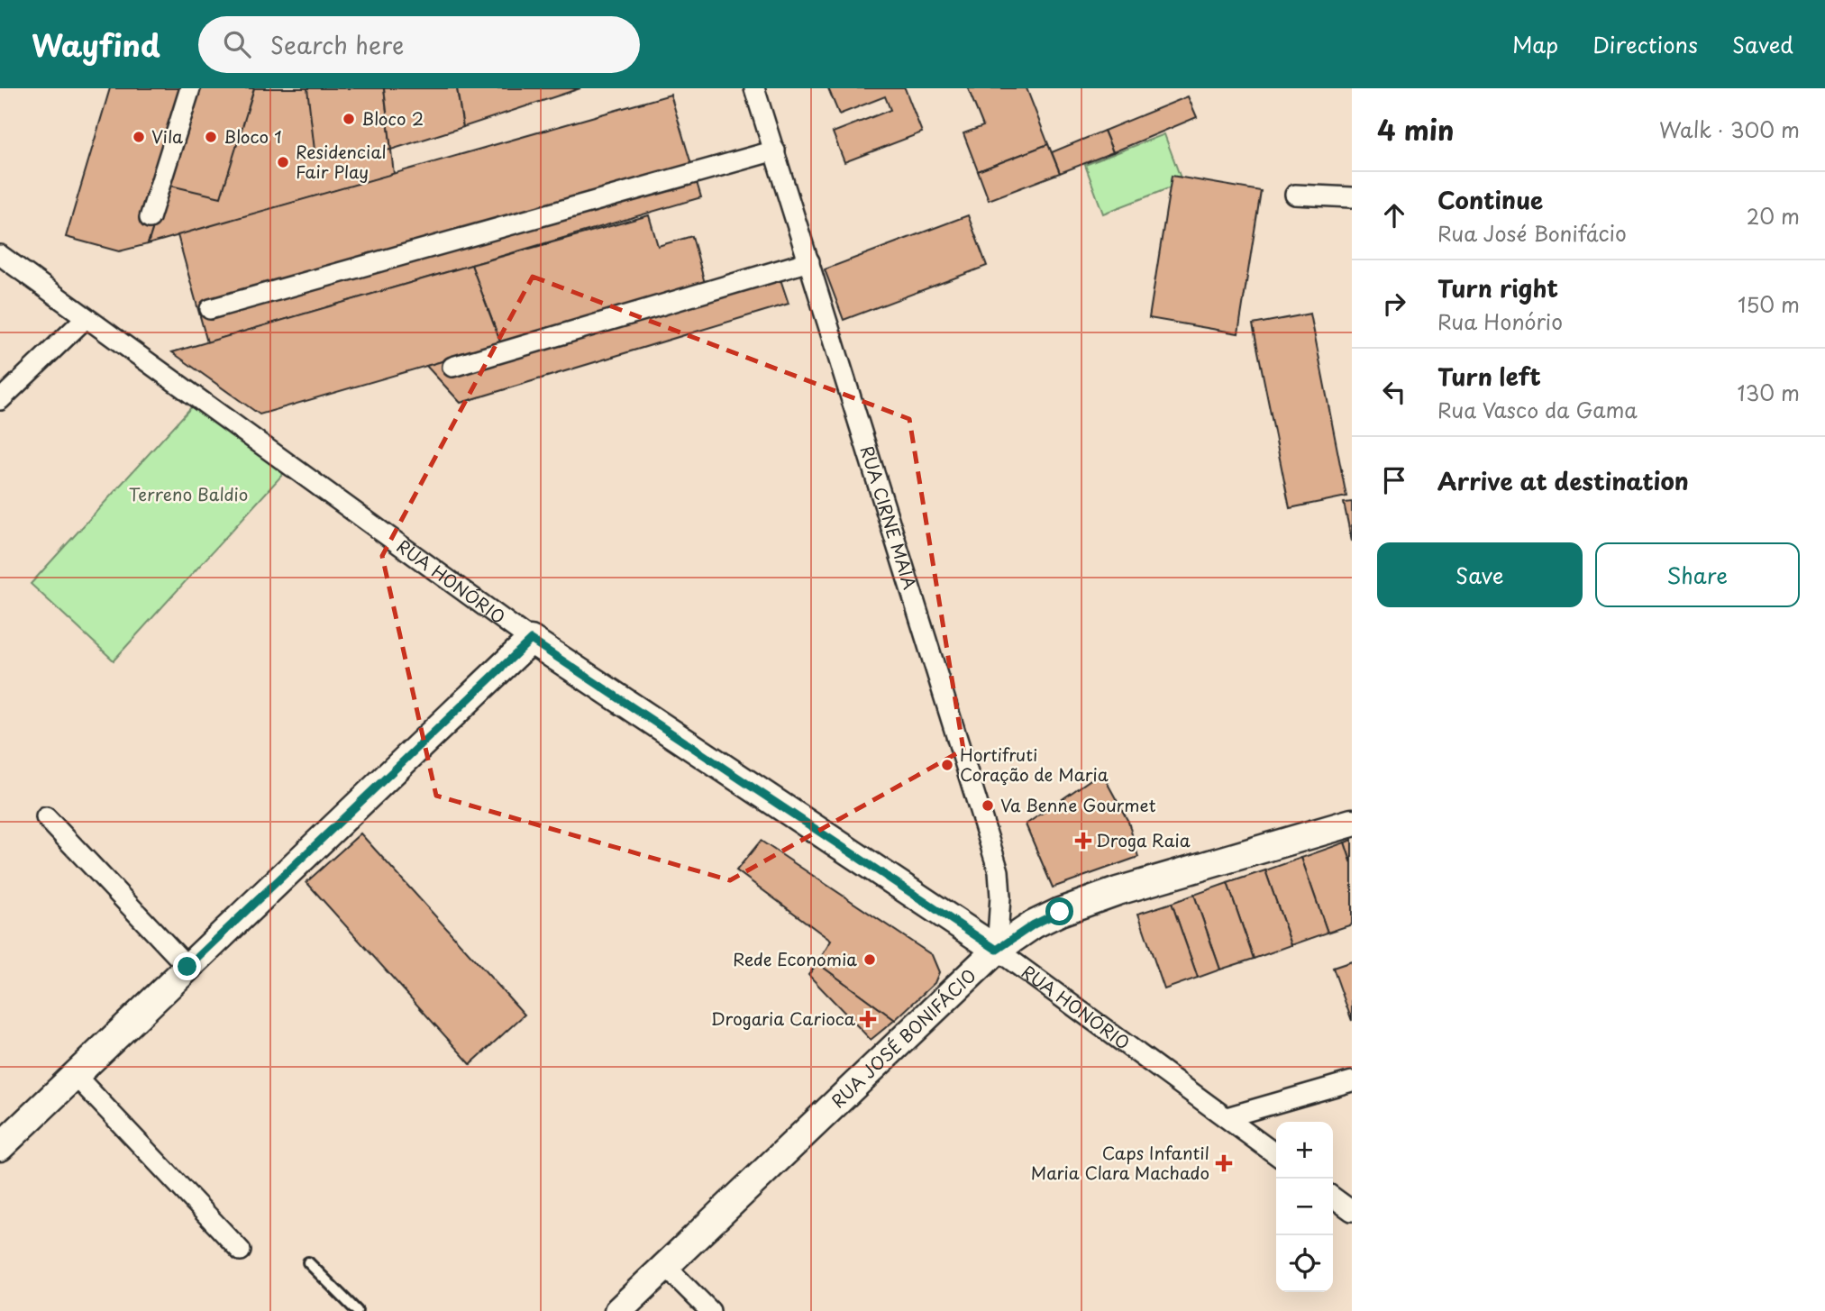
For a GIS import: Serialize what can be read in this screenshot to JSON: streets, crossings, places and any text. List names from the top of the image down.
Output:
{
  "streets": {
    "street": ["RUA CIRNE MAIA", "RUA HONÓRIO", "RUA JOSÉ BONIFÁCIO"]
  },
  "crossings": [
    ["RUA CIRNE MAIA", "RUA HONÓRIO"],
    ["RUA CIRNE MAIA", "RUA JOSÉ BONIFÁCIO"],
    ["RUA HONÓRIO", "RUA JOSÉ BONIFÁCIO"]
  ],
  "parks": ["Terreno Baldio"],
  "places": {
    "other": [
      "Bloco 2",
      "Vila",
      "Bloco 1",
      "Residencial Fair Play",
      "Hortifruti Coração de Maria",
      "Va Benne Gourmet",
      "Rede Economia"
    ],
    "health": ["Droga Raia", "Drogaria Carioca", "Caps Infantil Maria Clara Machado"]
  },
  "page": {
    "header": "Wayfind",
    "search": "Search here",
    "nav": ["Map", "Directions", "Saved"],
    "heading": ["4 min", "Walk · 300 m"],
    "list": [
      ["Continue", "Rua José Bonifácio", "20 m"],
      ["Turn right", "Rua Honório", "150 m"],
      ["Turn left", "Rua Vasco da Gama", "130 m"],
      "Arrive at destination"
    ],
    "buttons": ["Save", "Share"],
    "map_buttons": ["+", "−"]
  }
}
